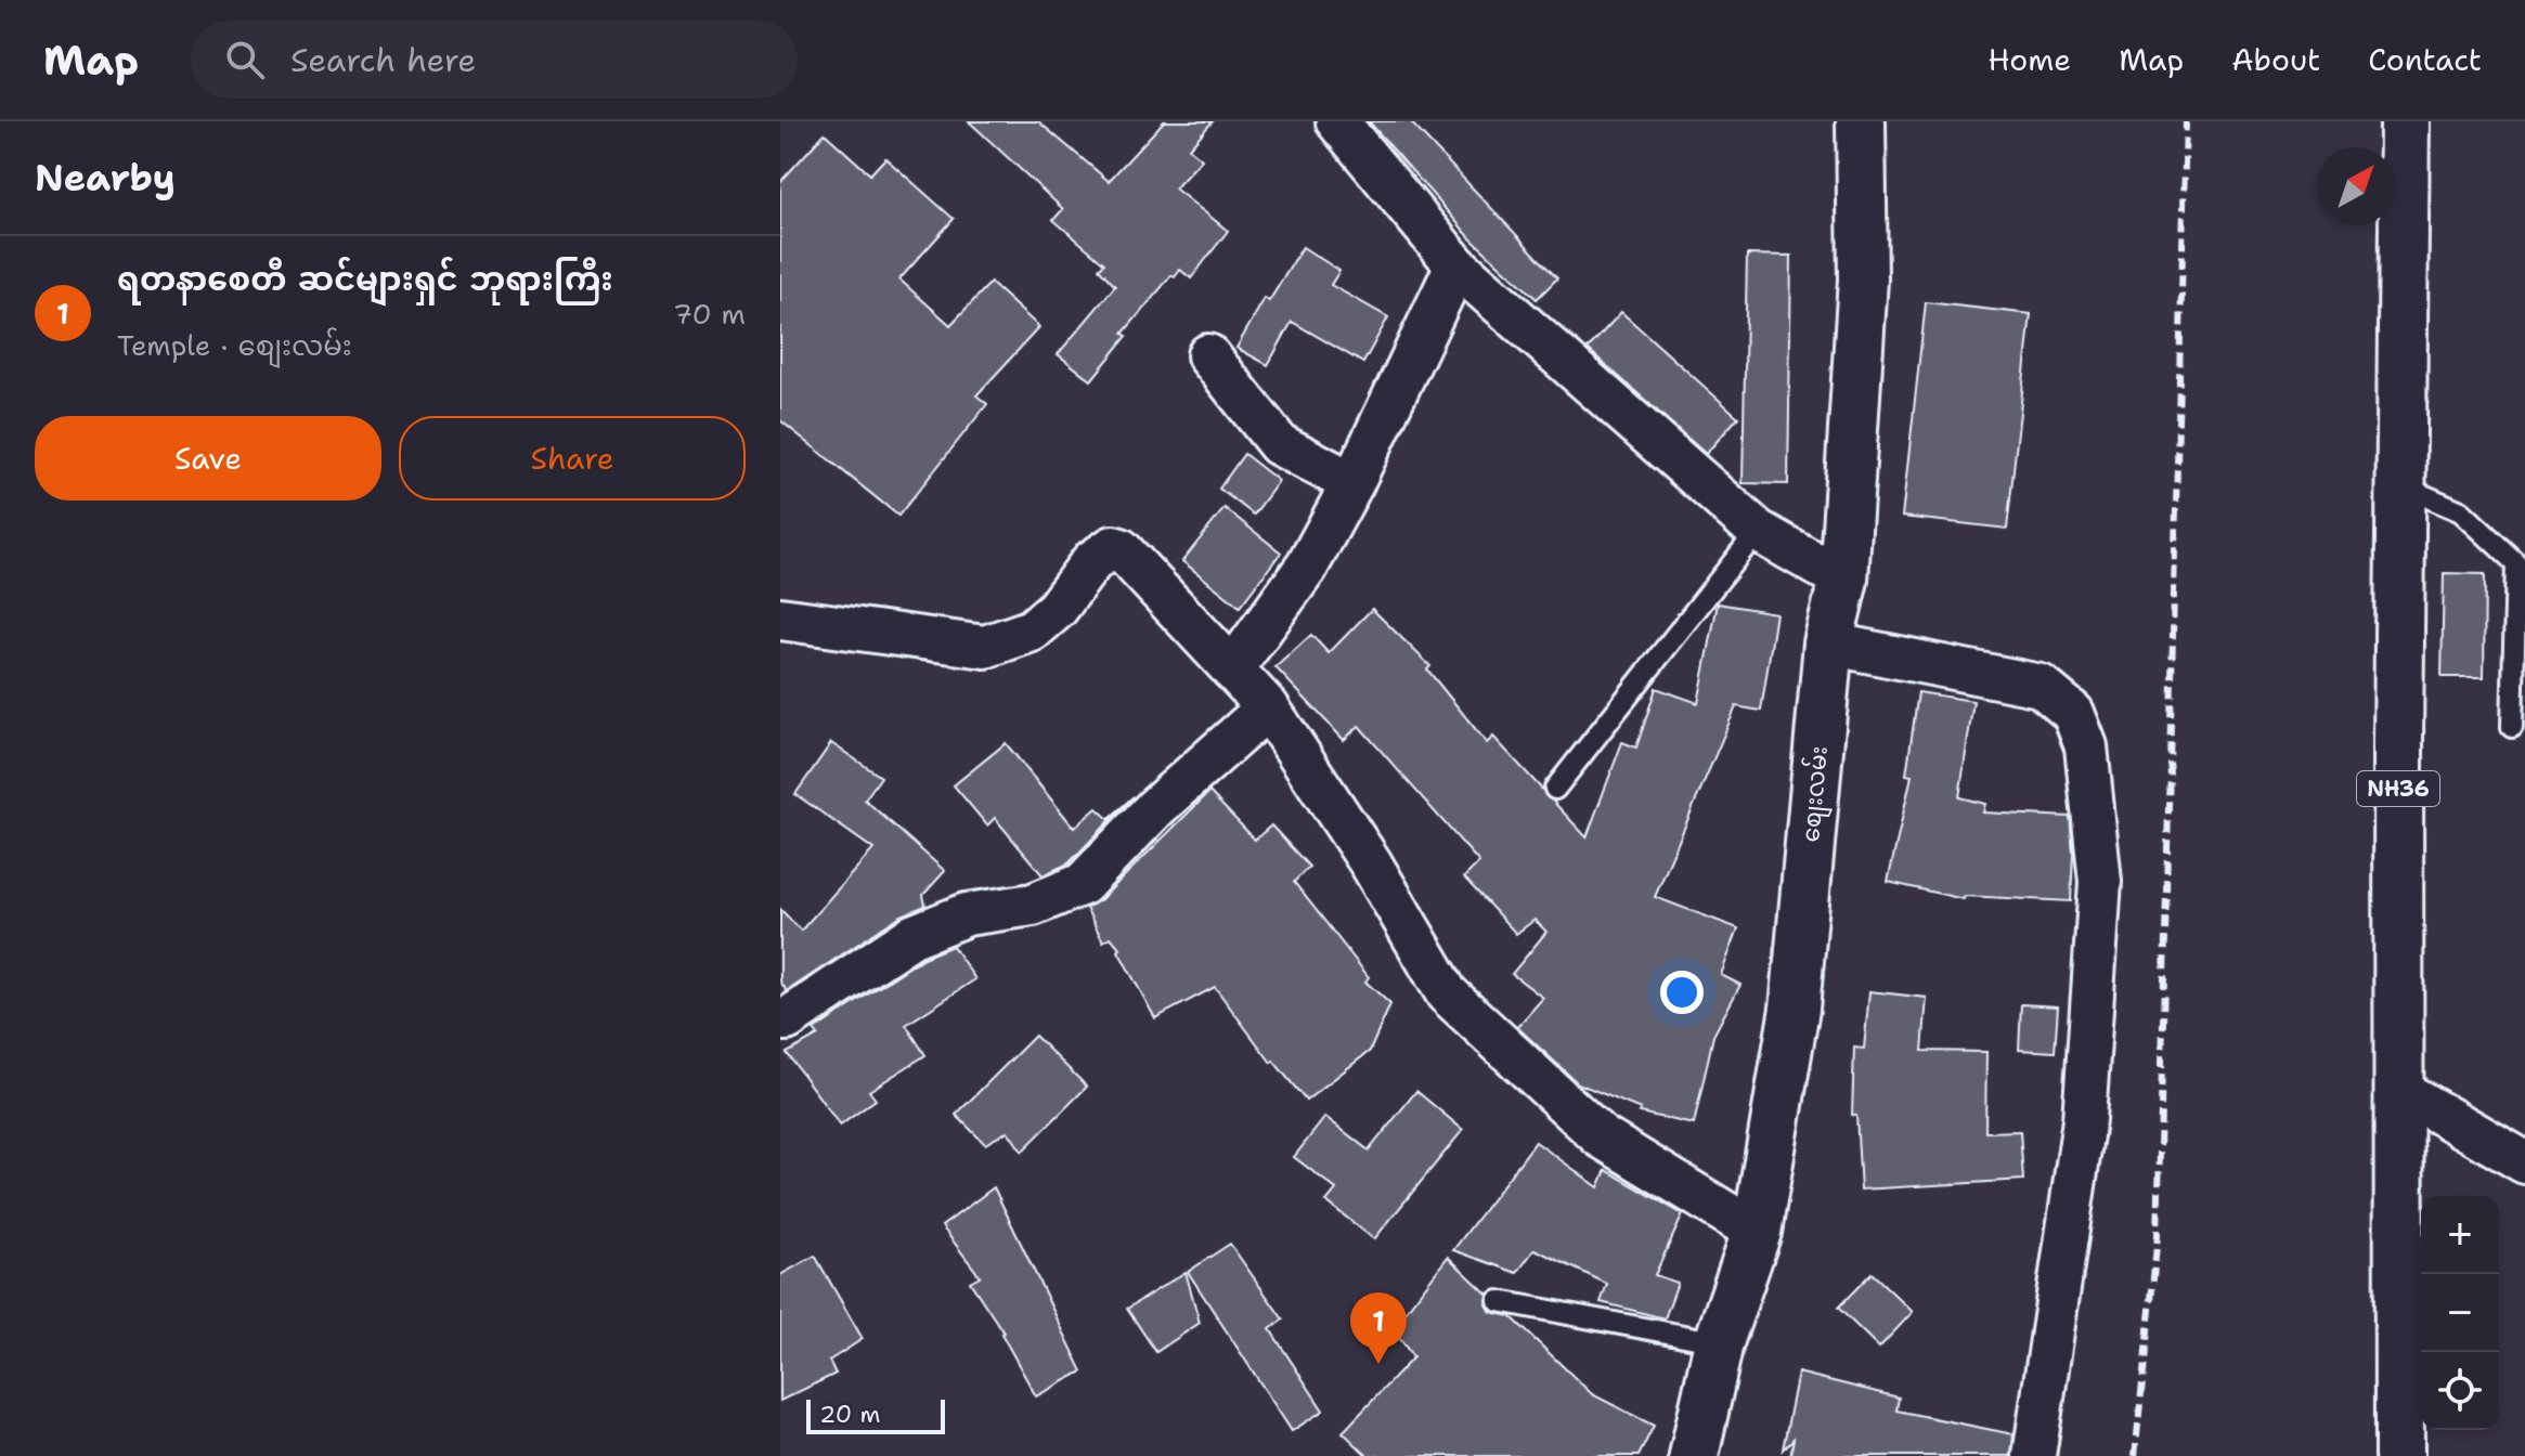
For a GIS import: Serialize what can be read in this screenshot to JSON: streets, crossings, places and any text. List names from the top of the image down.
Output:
{
  "streets": {
    "main road": ["NH36", "စျေးလမ်း"]
  },
  "scale_bar": "20 m",
  "north": "top right",
  "page": {
    "header": "Map",
    "search": "Search here",
    "nav": [
      "Home",
      "Map",
      "About",
      "Contact"
    ],
    "heading": "Nearby",
    "list": [
      {
        "mark": "1",
        "name": "ရတနာစေတီ ဆင်များရှင် ဘုရားကြီး",
        "note": "Temple · စျေးလမ်း",
        "value": "70 m"
      }
    ],
    "buttons": ["Save", "Share"],
    "map_buttons": ["+", "−"],
    "pins": "1",
    "scale": "20 m"
  }
}
